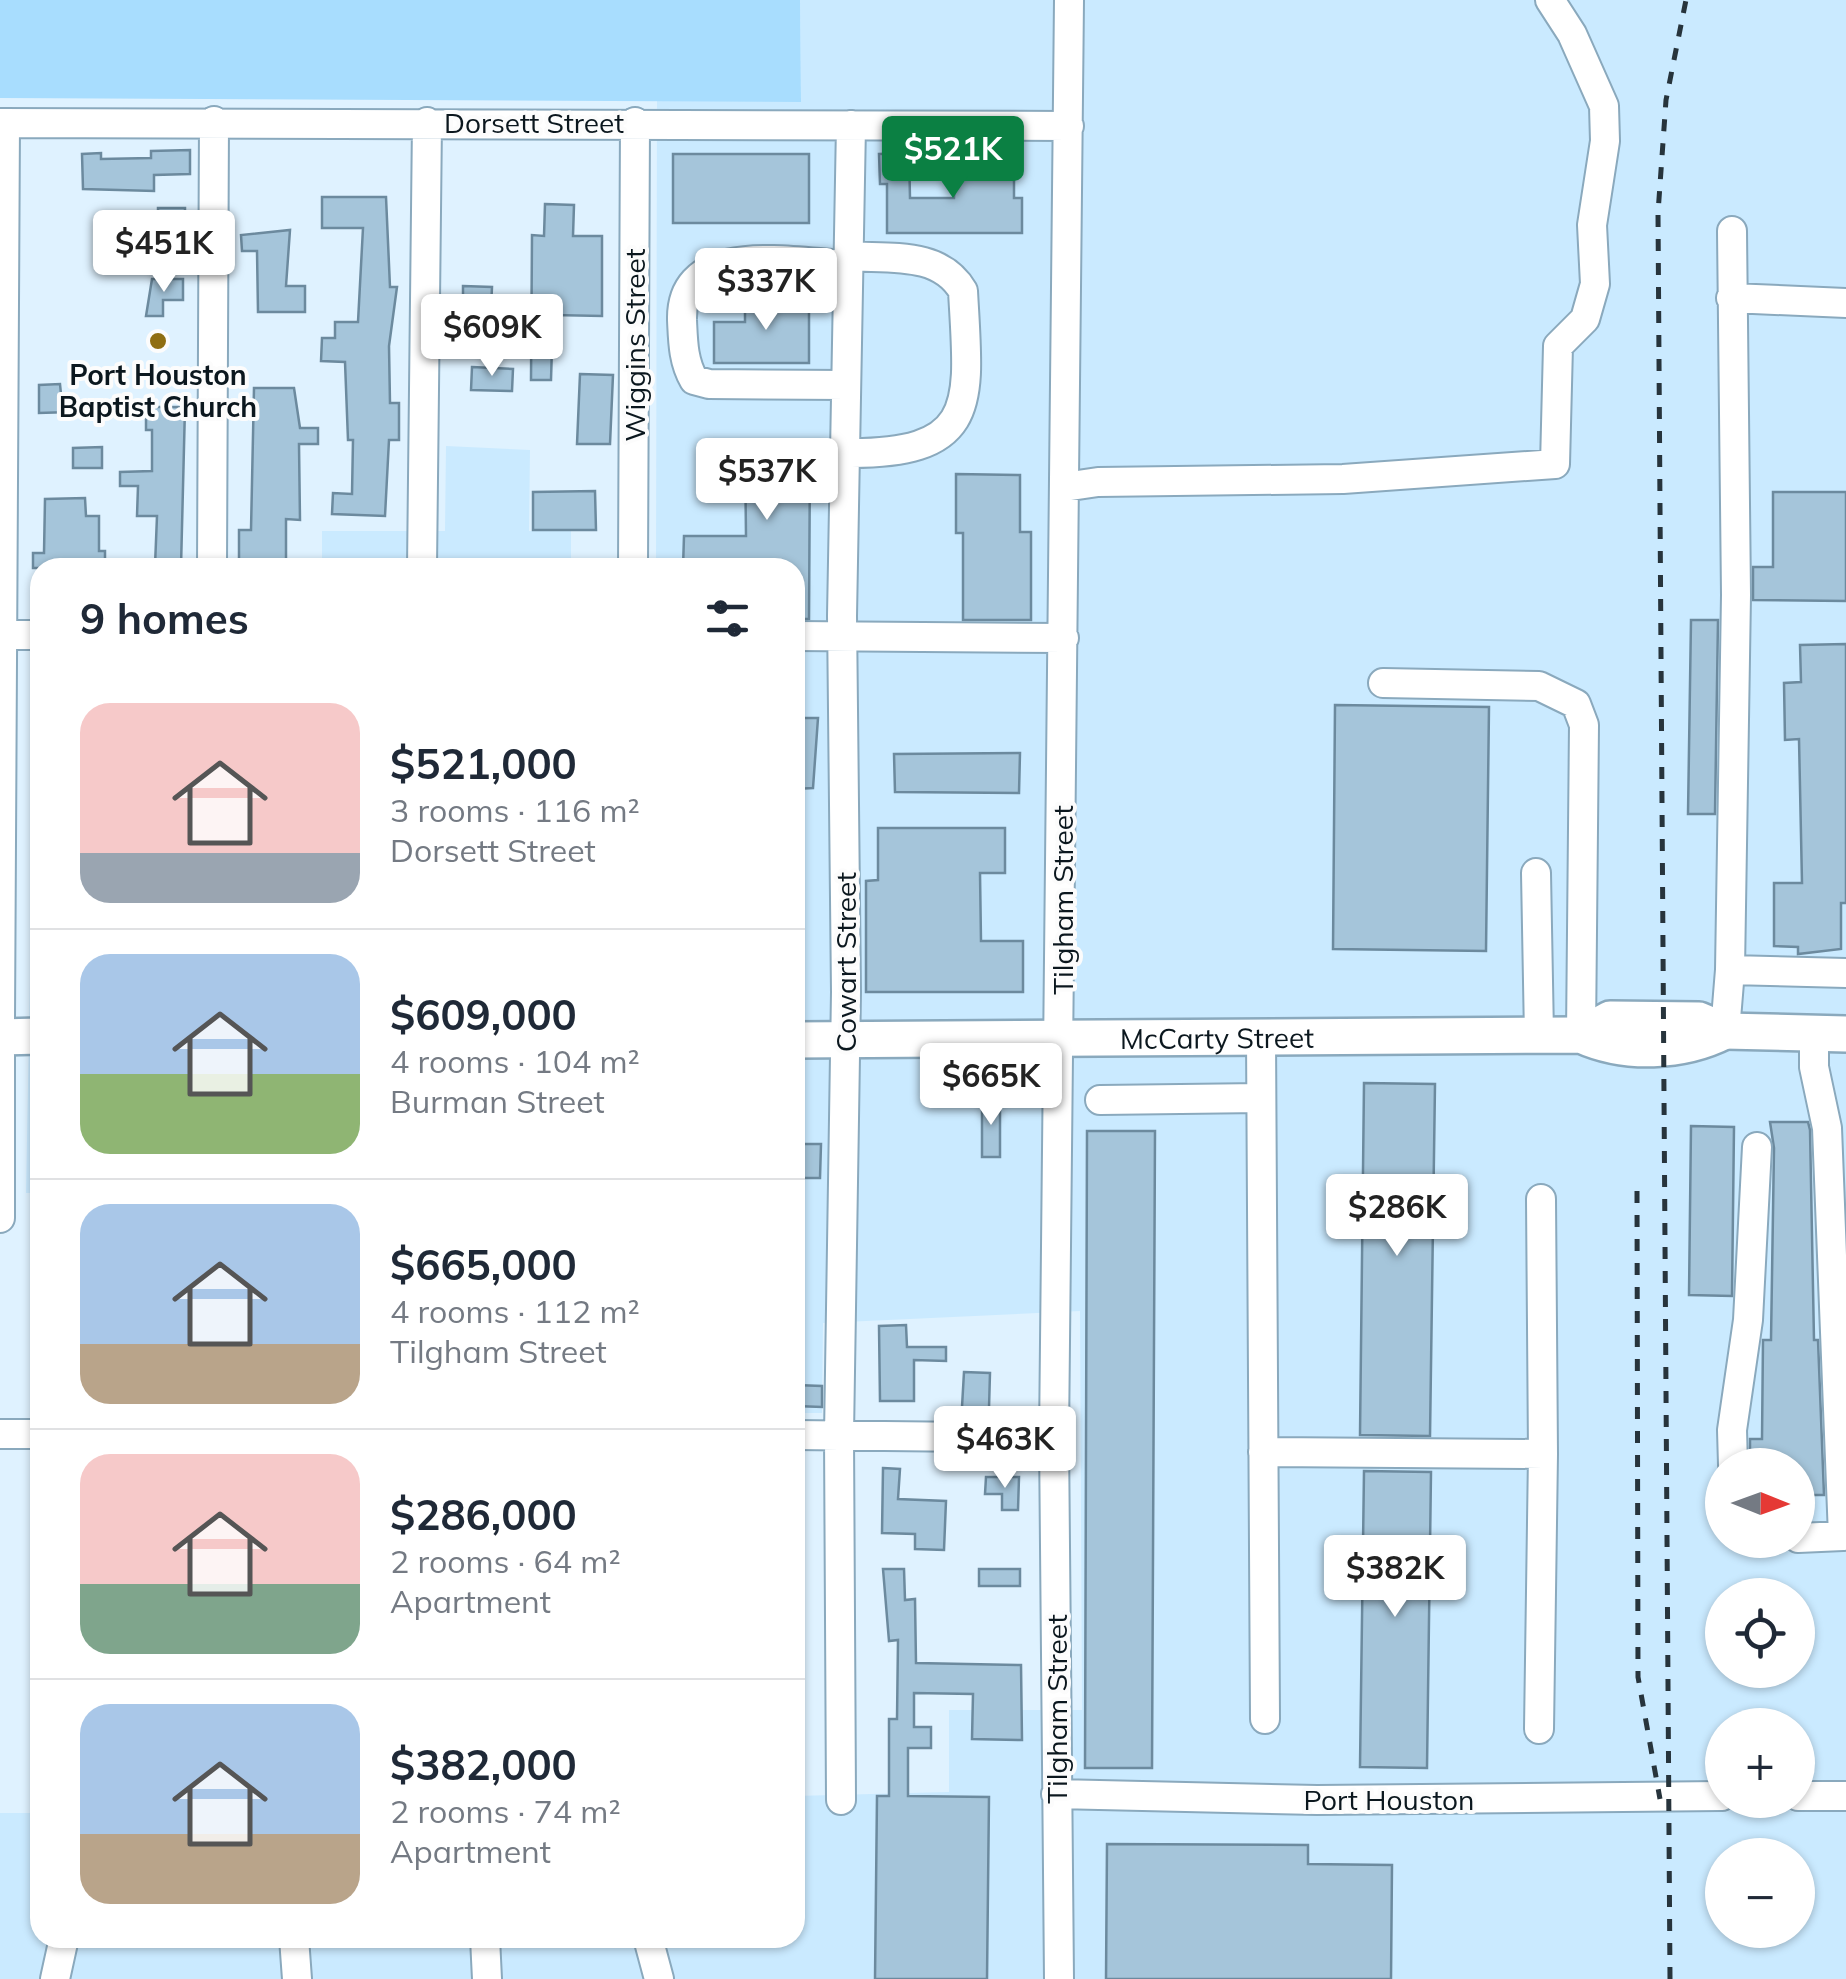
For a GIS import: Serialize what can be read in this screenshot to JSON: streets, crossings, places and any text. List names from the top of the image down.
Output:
{
  "streets": {
    "main road": ["McCarty Street"],
    "street": [
      "Dorsett Street",
      "Wiggins Street",
      "Tilgham Street",
      "Cowart Street",
      "Port Houston"
    ]
  },
  "crossings": [
    ["Dorsett Street", "Wiggins Street"],
    ["Dorsett Street", "Tilgham Street"],
    ["Dorsett Street", "Cowart Street"],
    ["Tilgham Street", "McCarty Street"],
    ["Tilgham Street", "Port Houston"],
    ["Cowart Street", "McCarty Street"]
  ],
  "places": ["Port Houston Baptist Church"],
  "north": "right",
  "page": {
    "price": [
      "$521K",
      "$451K",
      "$337K",
      "$609K",
      "$537K",
      "$665K",
      "$286K",
      "$463K",
      "$382K"
    ],
    "heading": "9 homes",
    "list": [
      {
        "name": "$521,000",
        "note": "3 rooms · 116 m² · Dorsett Street"
      },
      {
        "name": "$609,000",
        "note": "4 rooms · 104 m² · Burman Street"
      },
      {
        "name": "$665,000",
        "note": "4 rooms · 112 m² · Tilgham Street"
      },
      {
        "name": "$286,000",
        "note": "2 rooms · 64 m² · Apartment"
      },
      {
        "name": "$382,000",
        "note": "2 rooms · 74 m² · Apartment"
      }
    ],
    "map_buttons": ["+", "−"]
  }
}
